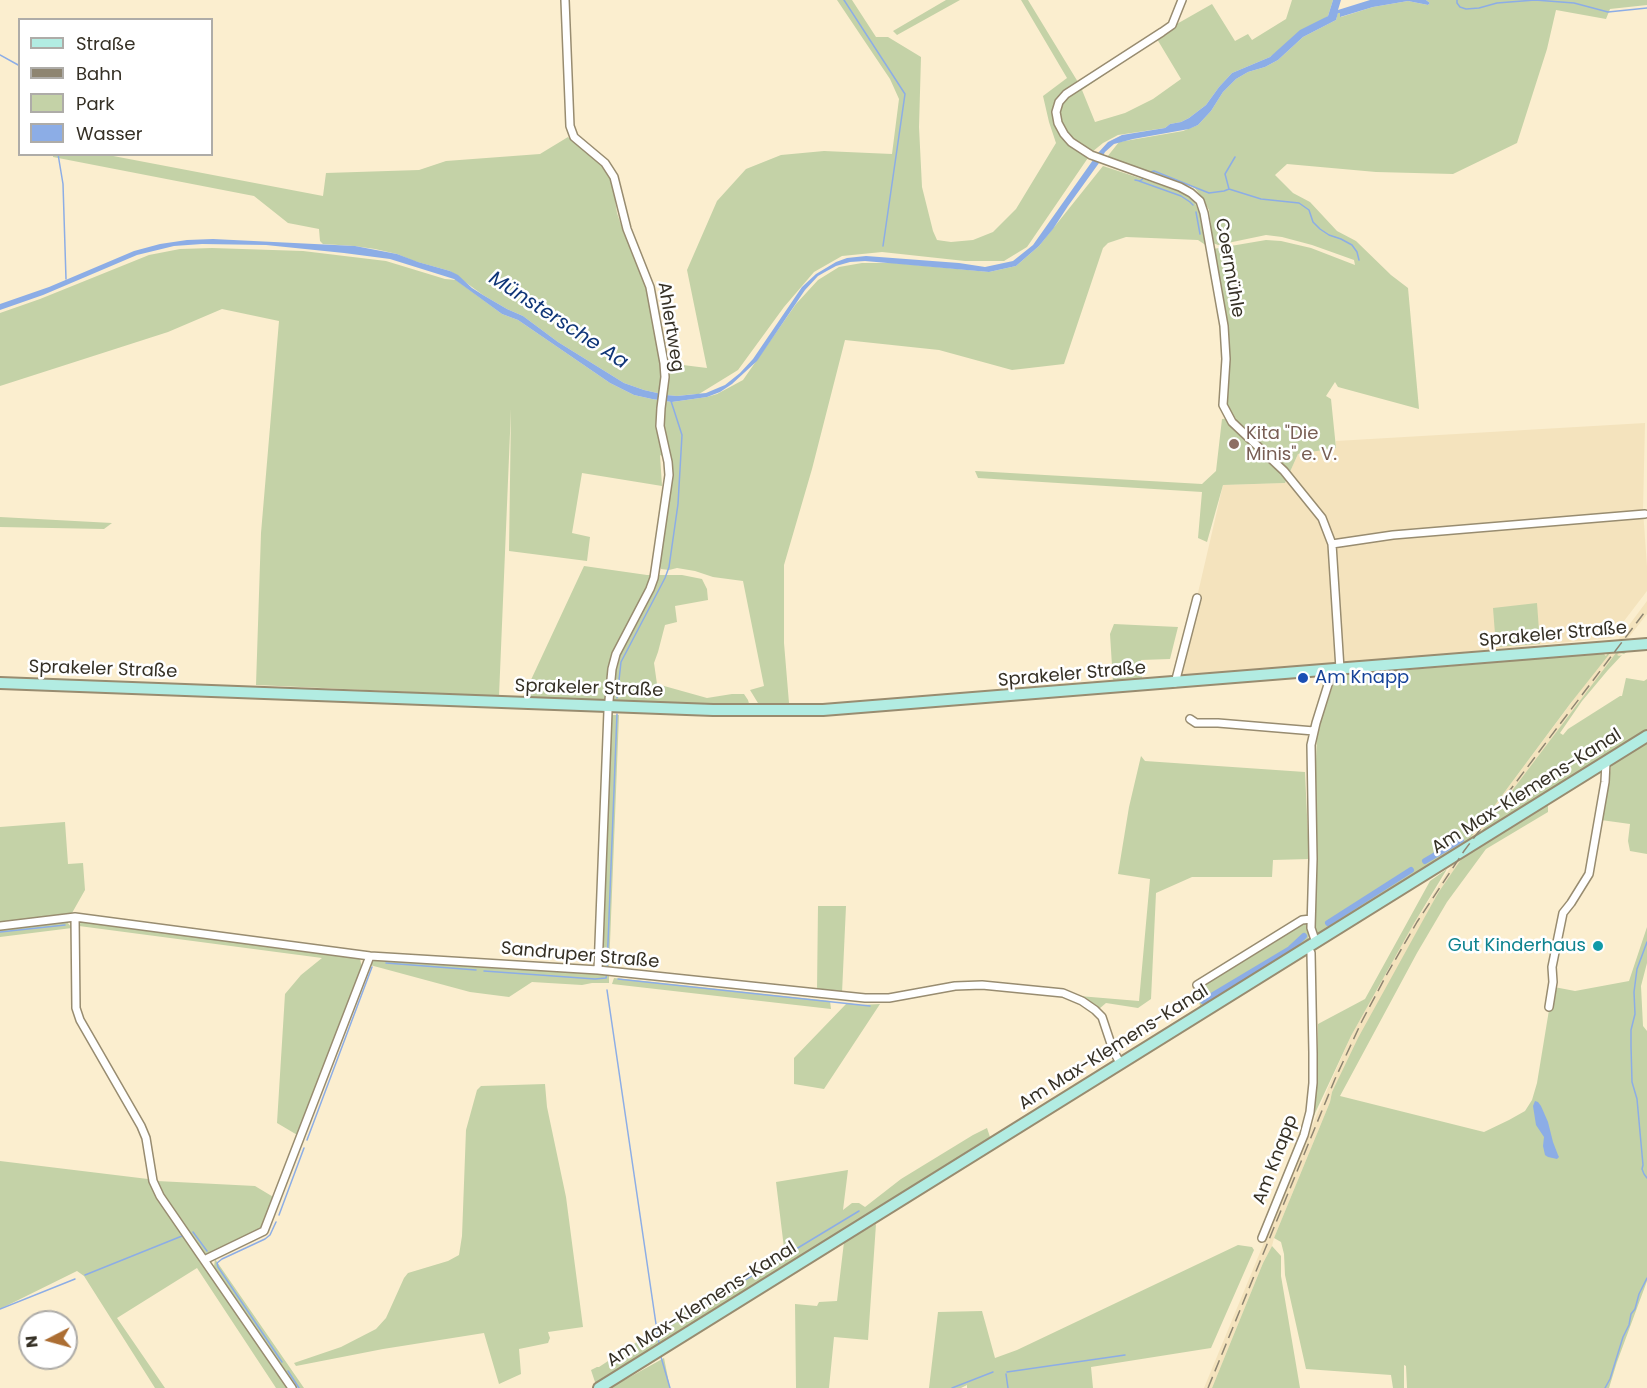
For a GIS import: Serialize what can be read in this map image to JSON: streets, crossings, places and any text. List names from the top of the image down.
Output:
{
  "streets": {
    "main road": ["Sprakeler Straße", "Am Max-Klemens-Kanal"],
    "street": [
      "Coermühle",
      "Ahlertweg",
      "Sandruper Straße",
      "Am Knapp"
    ]
  },
  "crossings": [
    ["Coermühle", "Sprakeler Straße"],
    ["Coermühle", "Am Knapp"],
    ["Ahlertweg", "Sprakeler Straße"],
    ["Ahlertweg", "Sandruper Straße"],
    ["Sprakeler Straße", "Am Knapp"],
    ["Am Max-Klemens-Kanal", "Sandruper Straße"],
    ["Am Max-Klemens-Kanal", "Am Knapp"]
  ],
  "water": ["Münstersche Aa"],
  "places": ["Kita \"Die Minis\" e. V.", "Am Knapp", "Gut Kinderhaus"],
  "legend": [
    "Straße",
    "Bahn",
    "Park",
    "Wasser"
  ],
  "north": "left"
}
